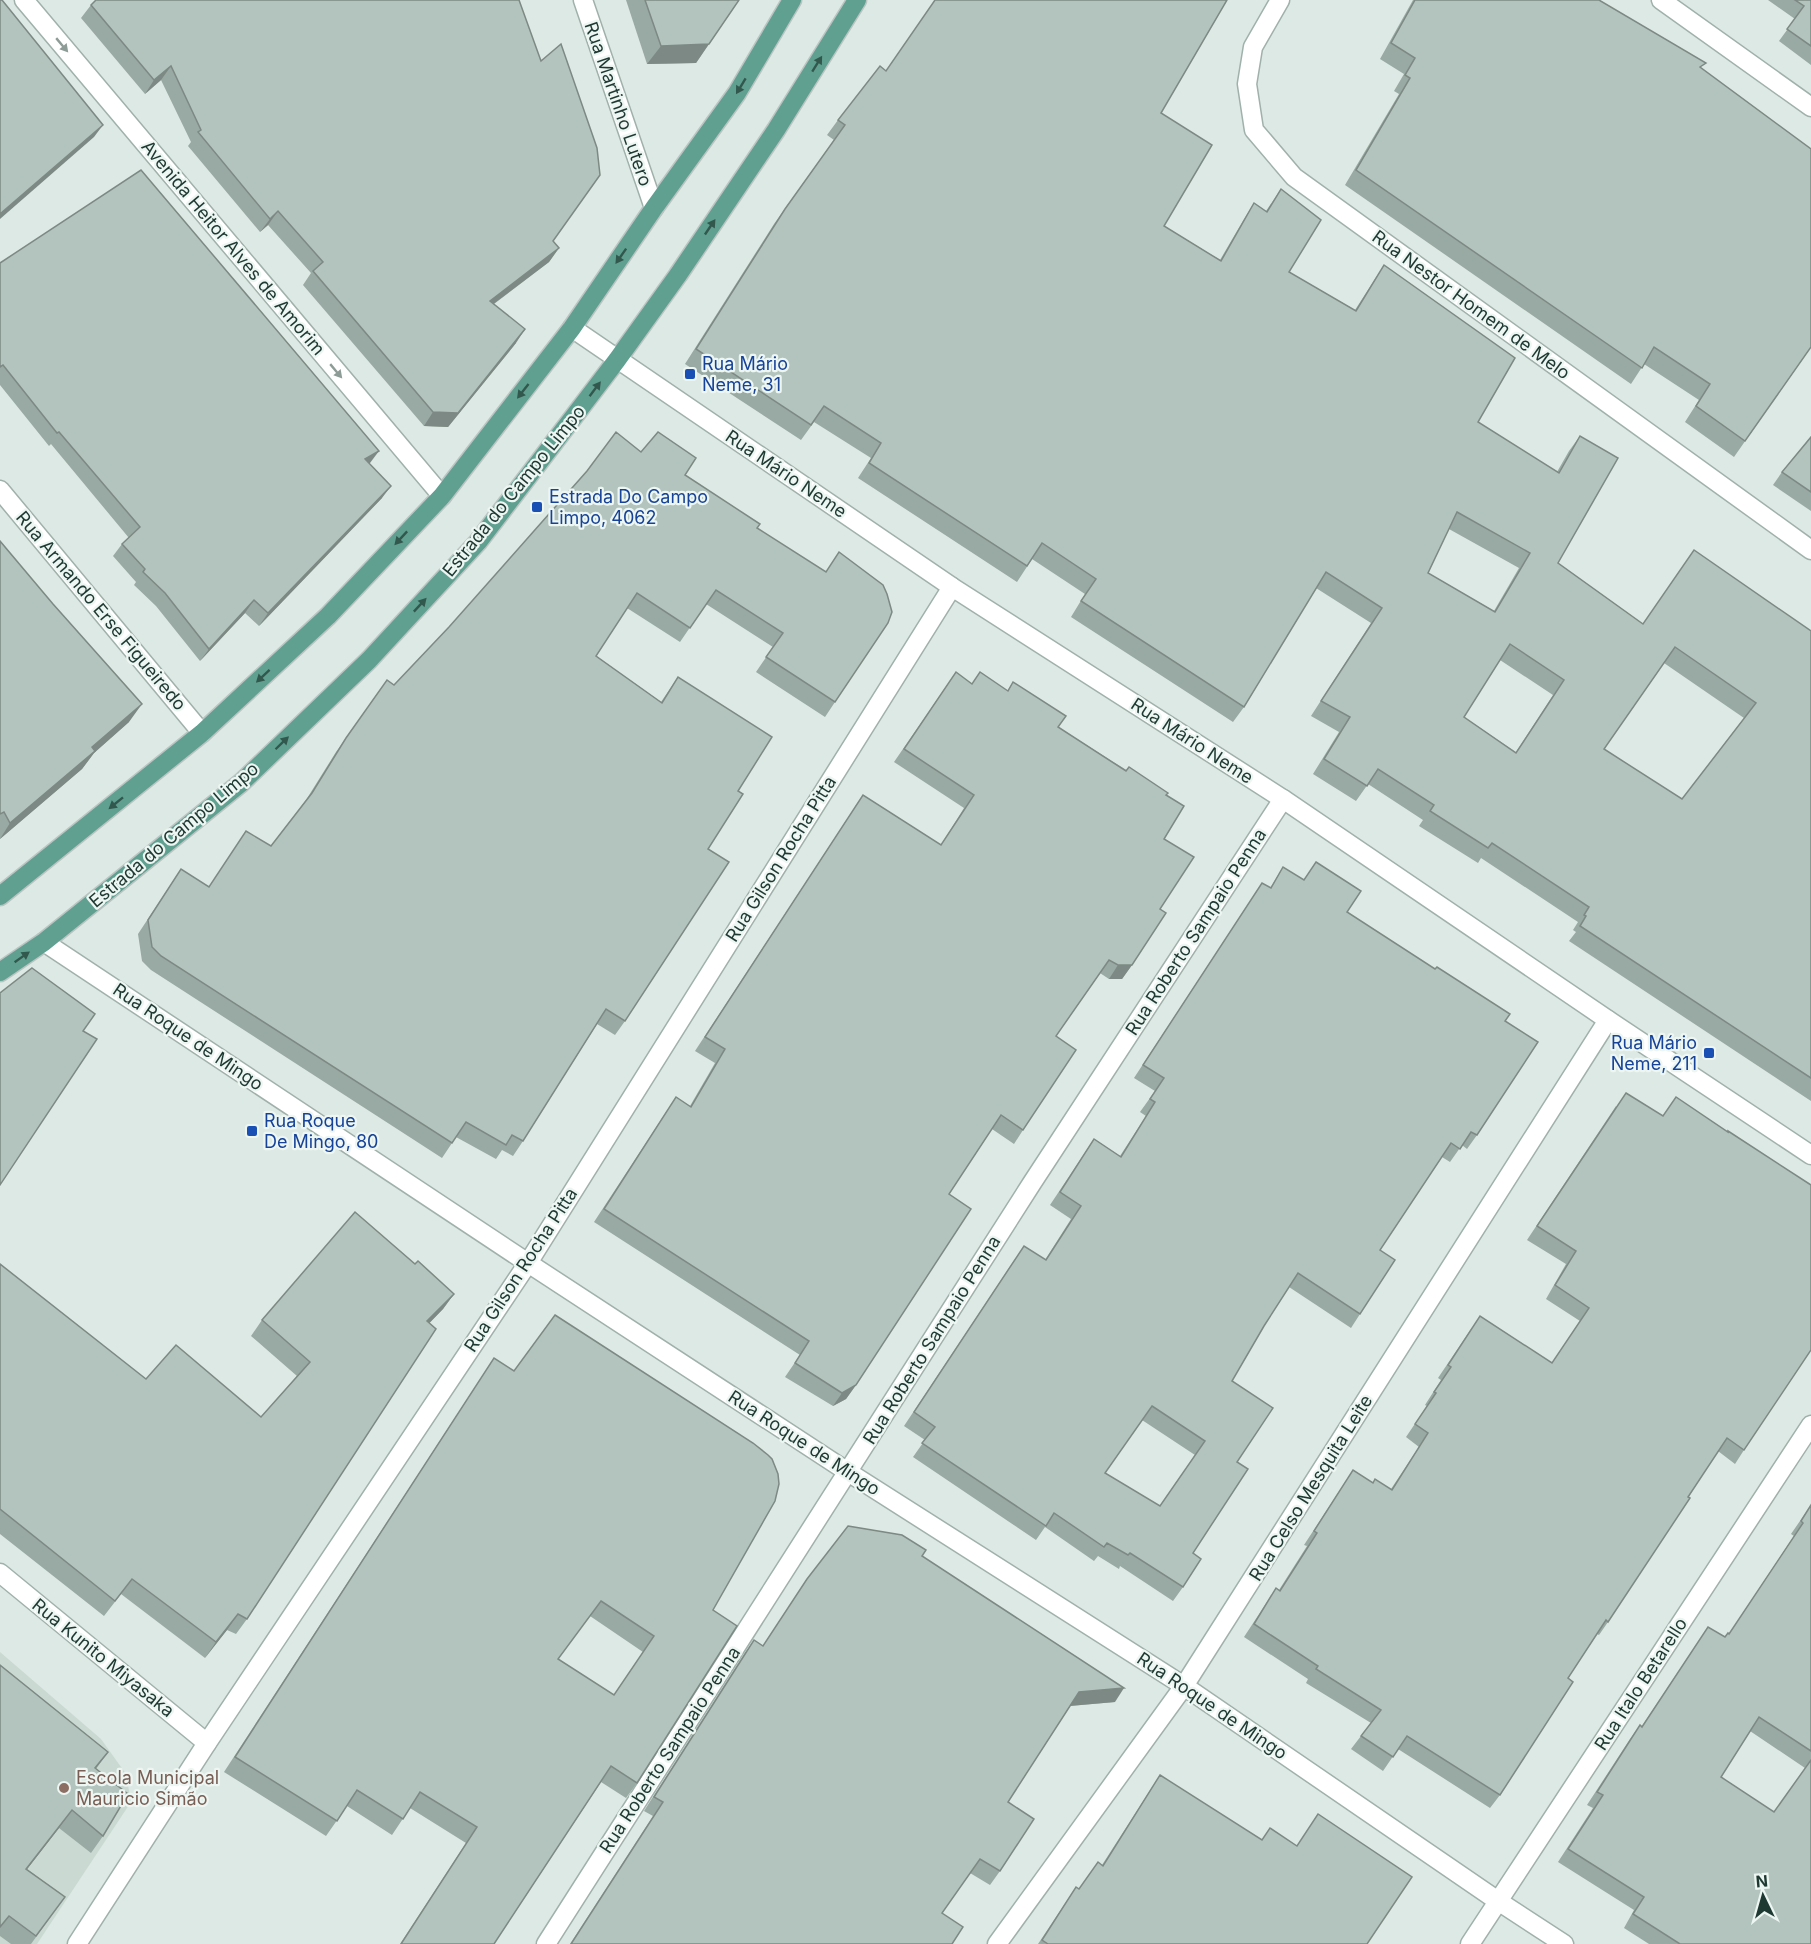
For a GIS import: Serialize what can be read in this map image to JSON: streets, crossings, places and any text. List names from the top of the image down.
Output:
{
  "streets": {
    "main road": ["Estrada do Campo Limpo"],
    "street": [
      "Rua Martinho Lutero",
      "Avenida Heitor Alves de Amorim",
      "Rua Nestor Homem de Melo",
      "Rua Mário Neme",
      "Rua Armando Erse Figueiredo",
      "Rua Gilson Rocha Pitta",
      "Rua Roberto Sampaio Penna",
      "Rua Roque de Mingo",
      "Rua Celso Mesquita Leite",
      "Rua Kunito Miyasaka",
      "Rua Italo Betarello"
    ]
  },
  "crossings": [
    ["Rua Mário Neme", "Estrada do Campo Limpo"],
    ["Rua Mário Neme", "Rua Gilson Rocha Pitta"],
    ["Rua Mário Neme", "Rua Roberto Sampaio Penna"],
    ["Rua Mário Neme", "Rua Celso Mesquita Leite"],
    ["Estrada do Campo Limpo", "Rua Roque de Mingo"],
    ["Rua Gilson Rocha Pitta", "Rua Roque de Mingo"],
    ["Rua Gilson Rocha Pitta", "Rua Kunito Miyasaka"],
    ["Rua Roberto Sampaio Penna", "Rua Roque de Mingo"],
    ["Rua Roque de Mingo", "Rua Celso Mesquita Leite"],
    ["Rua Roque de Mingo", "Rua Italo Betarello"]
  ],
  "one_way": ["Avenida Heitor Alves de Amorim"],
  "places": {
    "transit": [
      "Rua Mário Neme, 31",
      "Estrada Do Campo Limpo, 4062",
      "Rua Mário Neme, 211",
      "Rua Roque De Mingo, 80"
    ],
    "other": ["Escola Municipal Mauricio Simão"]
  },
  "north": "top"
}
